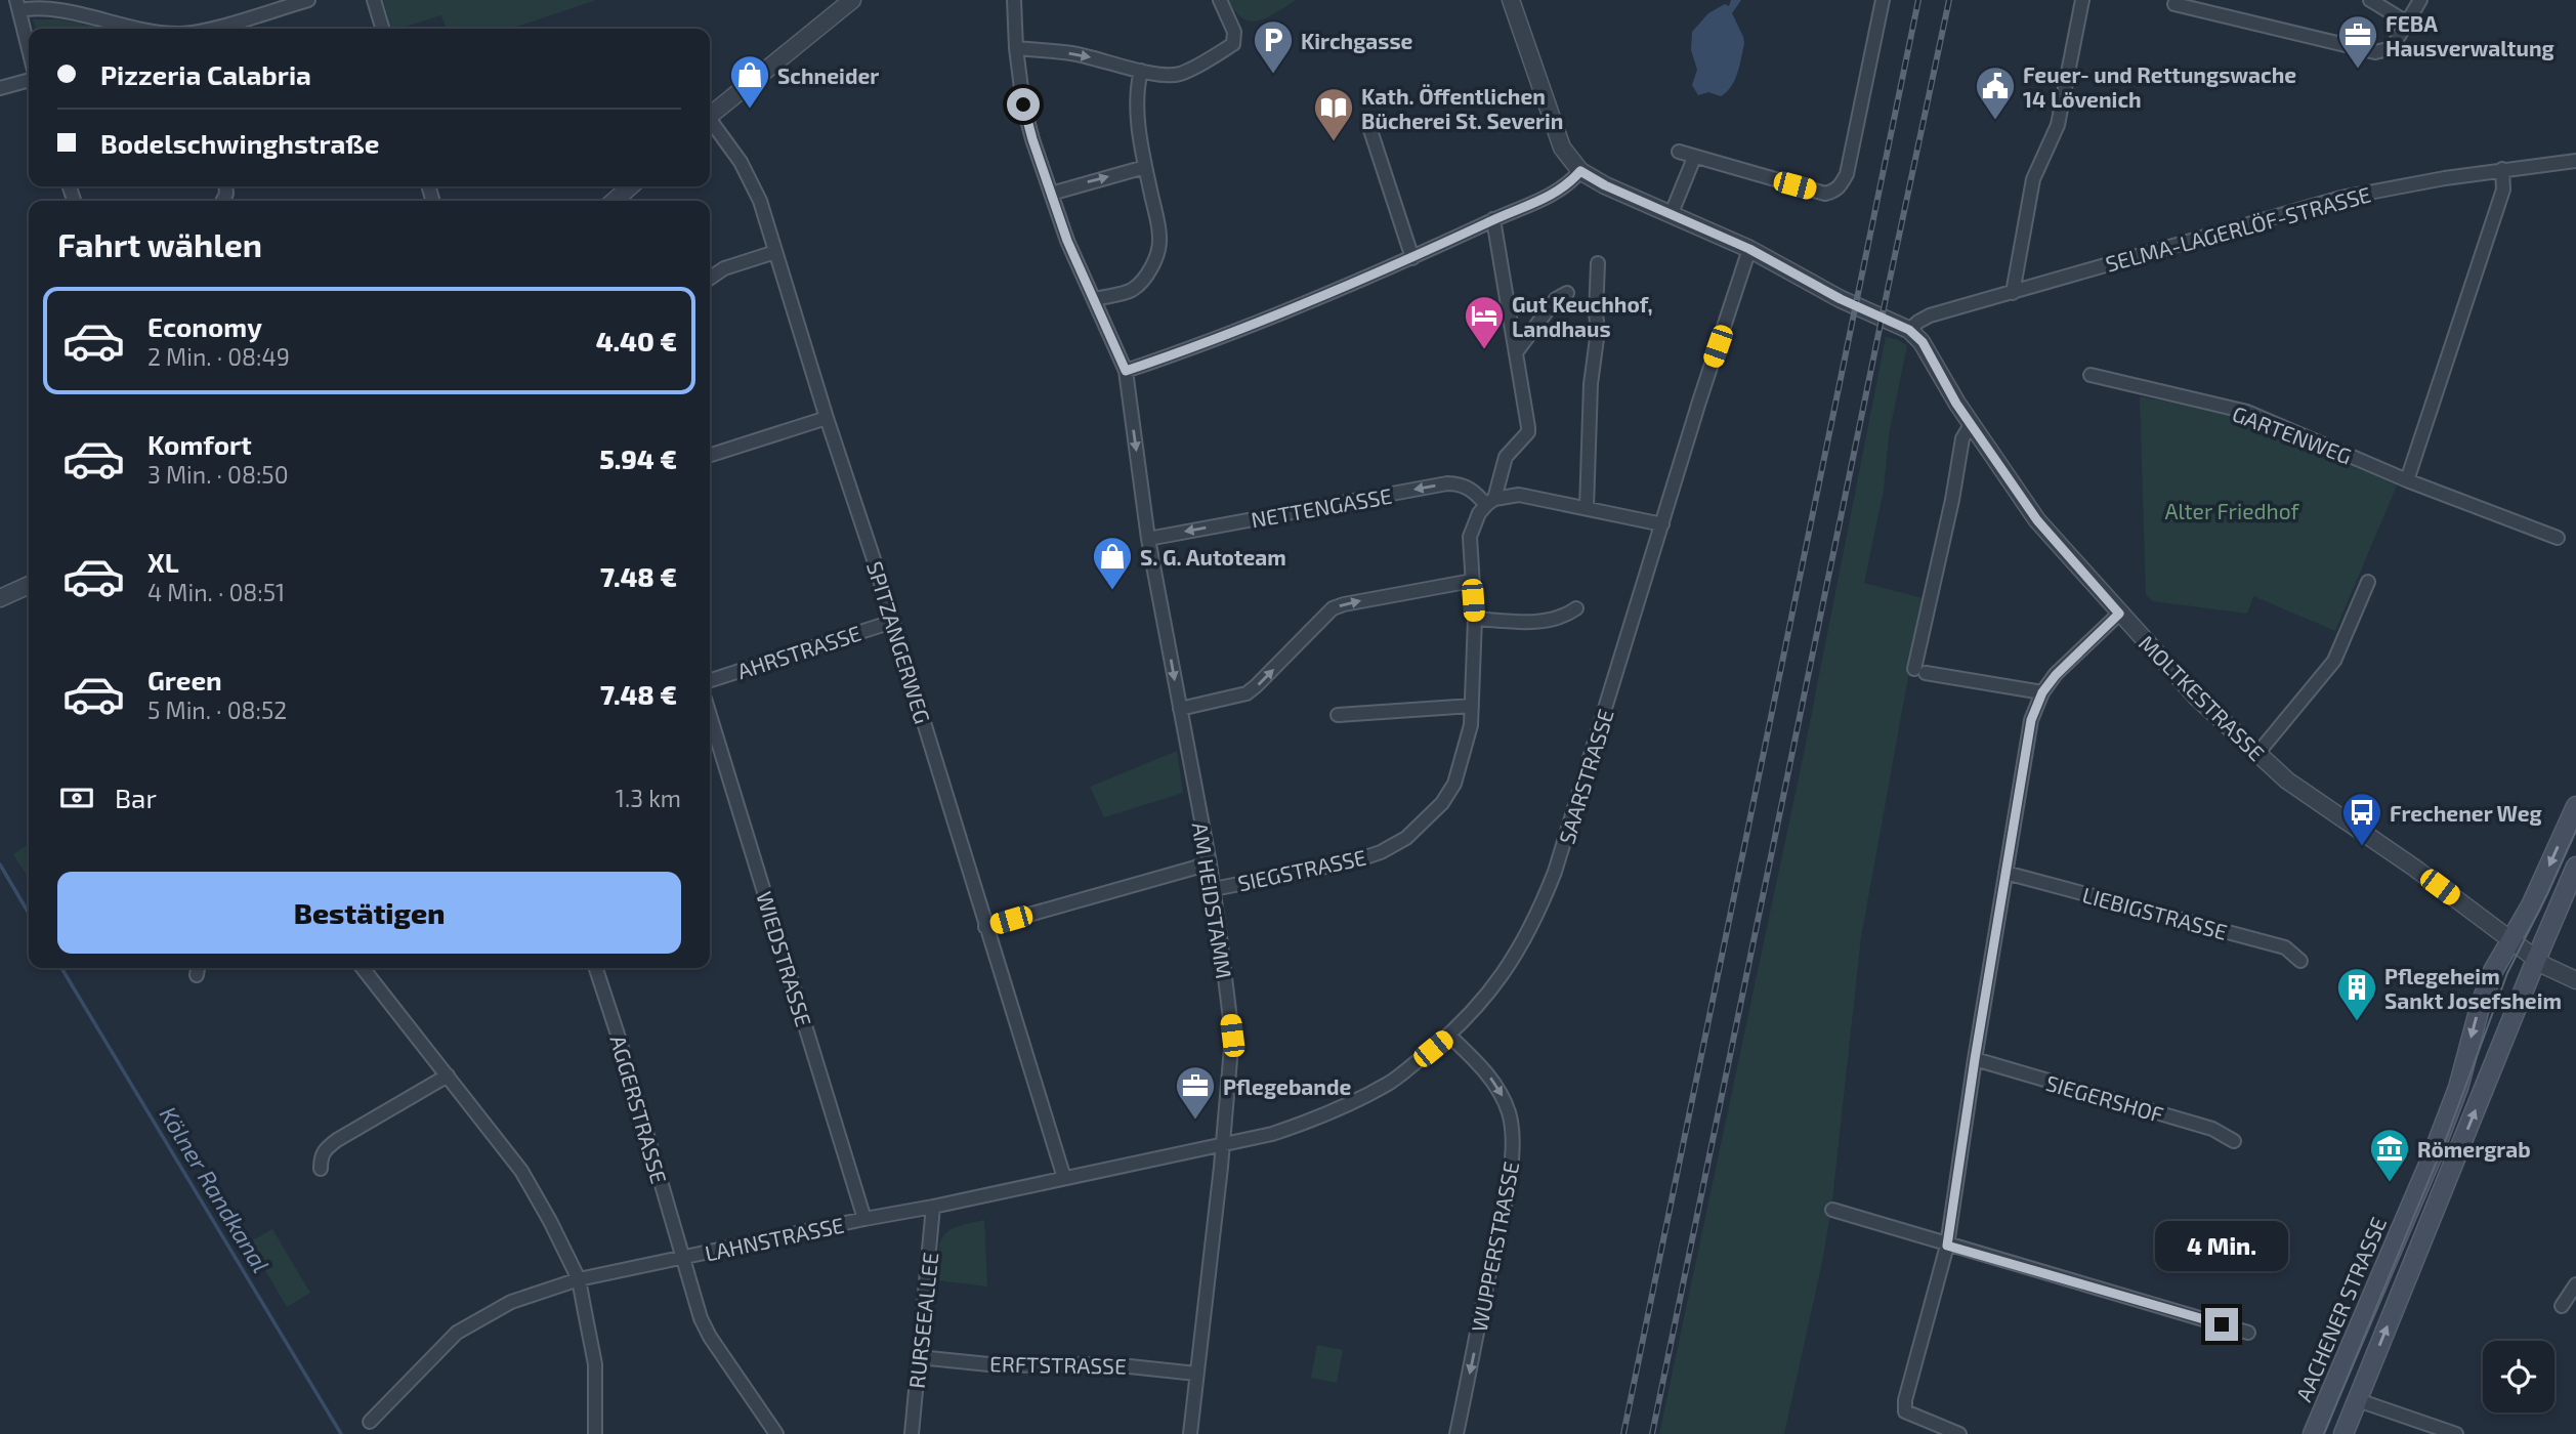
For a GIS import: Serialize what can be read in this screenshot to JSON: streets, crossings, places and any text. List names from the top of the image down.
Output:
{
  "streets": {
    "main road": ["AACHENER STRASSE"],
    "street": [
      "SELMA-LAGERLÖF-STRASSE",
      "GARTENWEG",
      "NETTENGASSE",
      "SPITZANGERWEG",
      "AHRSTRASSE",
      "MOLTKESTRASSE",
      "SAARSTRASSE",
      "SIEGSTRASSE",
      "AM HEIDSTAMM",
      "LIEBIGSTRASSE",
      "WIEDSTRASSE",
      "SIEGERSHOF",
      "AGGERSTRASSE",
      "LAHNSTRASSE",
      "WUPPERSTRASSE",
      "RURSEEALLEE",
      "ERFTSTRASSE"
    ]
  },
  "crossings": [
    ["SELMA-LAGERLÖF-STRASSE", "MOLTKESTRASSE"],
    ["NETTENGASSE", "SIEGSTRASSE"],
    ["NETTENGASSE", "AM HEIDSTAMM"],
    ["SPITZANGERWEG", "AHRSTRASSE"],
    ["SPITZANGERWEG", "LAHNSTRASSE"],
    ["MOLTKESTRASSE", "SAARSTRASSE"],
    ["MOLTKESTRASSE", "AACHENER STRASSE"],
    ["SAARSTRASSE", "AM HEIDSTAMM"],
    ["SAARSTRASSE", "LAHNSTRASSE"],
    ["SAARSTRASSE", "WUPPERSTRASSE"],
    ["SIEGSTRASSE", "AM HEIDSTAMM"],
    ["AM HEIDSTAMM", "LAHNSTRASSE"],
    ["AM HEIDSTAMM", "ERFTSTRASSE"],
    ["WIEDSTRASSE", "LAHNSTRASSE"],
    ["AGGERSTRASSE", "LAHNSTRASSE"],
    ["LAHNSTRASSE", "RURSEEALLEE"],
    ["RURSEEALLEE", "ERFTSTRASSE"]
  ],
  "one_way": ["WUPPERSTRASSE"],
  "water": ["Kölner Randkanal"],
  "parks": ["Alter Friedhof"],
  "places": {
    "office": ["FEBA Hausverwaltung", "Pflegebande"],
    "parking": ["Kirchgasse"],
    "shop": ["Schneider", "S. G. Autoteam"],
    "public building": ["Feuer- und Rettungswache 14 Lövenich"],
    "library": ["Kath. Öffentlichen Bücherei St. Severin"],
    "hotel": ["Gut Keuchhof, Landhaus"],
    "bus stop": ["Frechener Weg"],
    "building": ["Pflegeheim Sankt Josefsheim"],
    "museum": ["Römergrab"]
  },
  "page": {
    "banner": ["Pizzeria Calabria", "Bodelschwinghstraße"],
    "heading": "Fahrt wählen",
    "list": [
      {
        "name": "Economy",
        "note": "2 Min. · 08:49",
        "value": "4.40 €"
      },
      {
        "name": "Komfort",
        "note": "3 Min. · 08:50",
        "value": "5.94 €"
      },
      {
        "name": "XL",
        "note": "4 Min. · 08:51",
        "value": "7.48 €"
      },
      {
        "name": "Green",
        "note": "5 Min. · 08:52",
        "value": "7.48 €"
      }
    ],
    "pay": ["Bar", "1.3 km"],
    "buttons": "Bestätigen",
    "bubble": "4 Min."
  }
}
